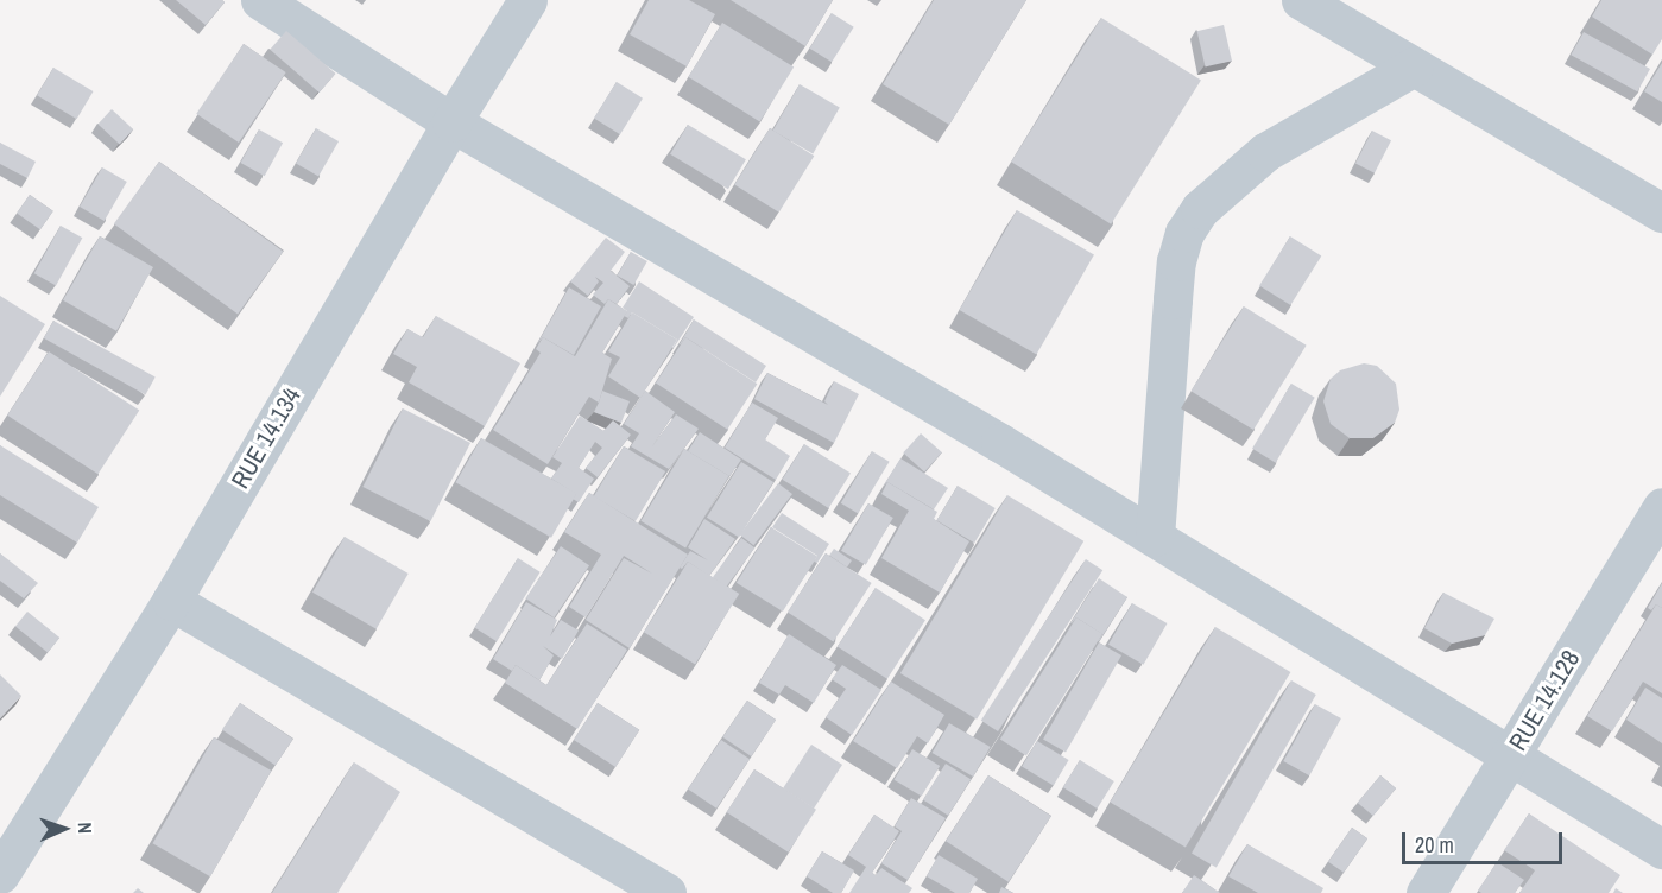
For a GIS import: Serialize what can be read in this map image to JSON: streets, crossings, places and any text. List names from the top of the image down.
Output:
{
  "streets": {
    "street": ["RUE 14.134", "RUE 14.128"]
  },
  "scale_bar": "20 m",
  "north": "right"
}
